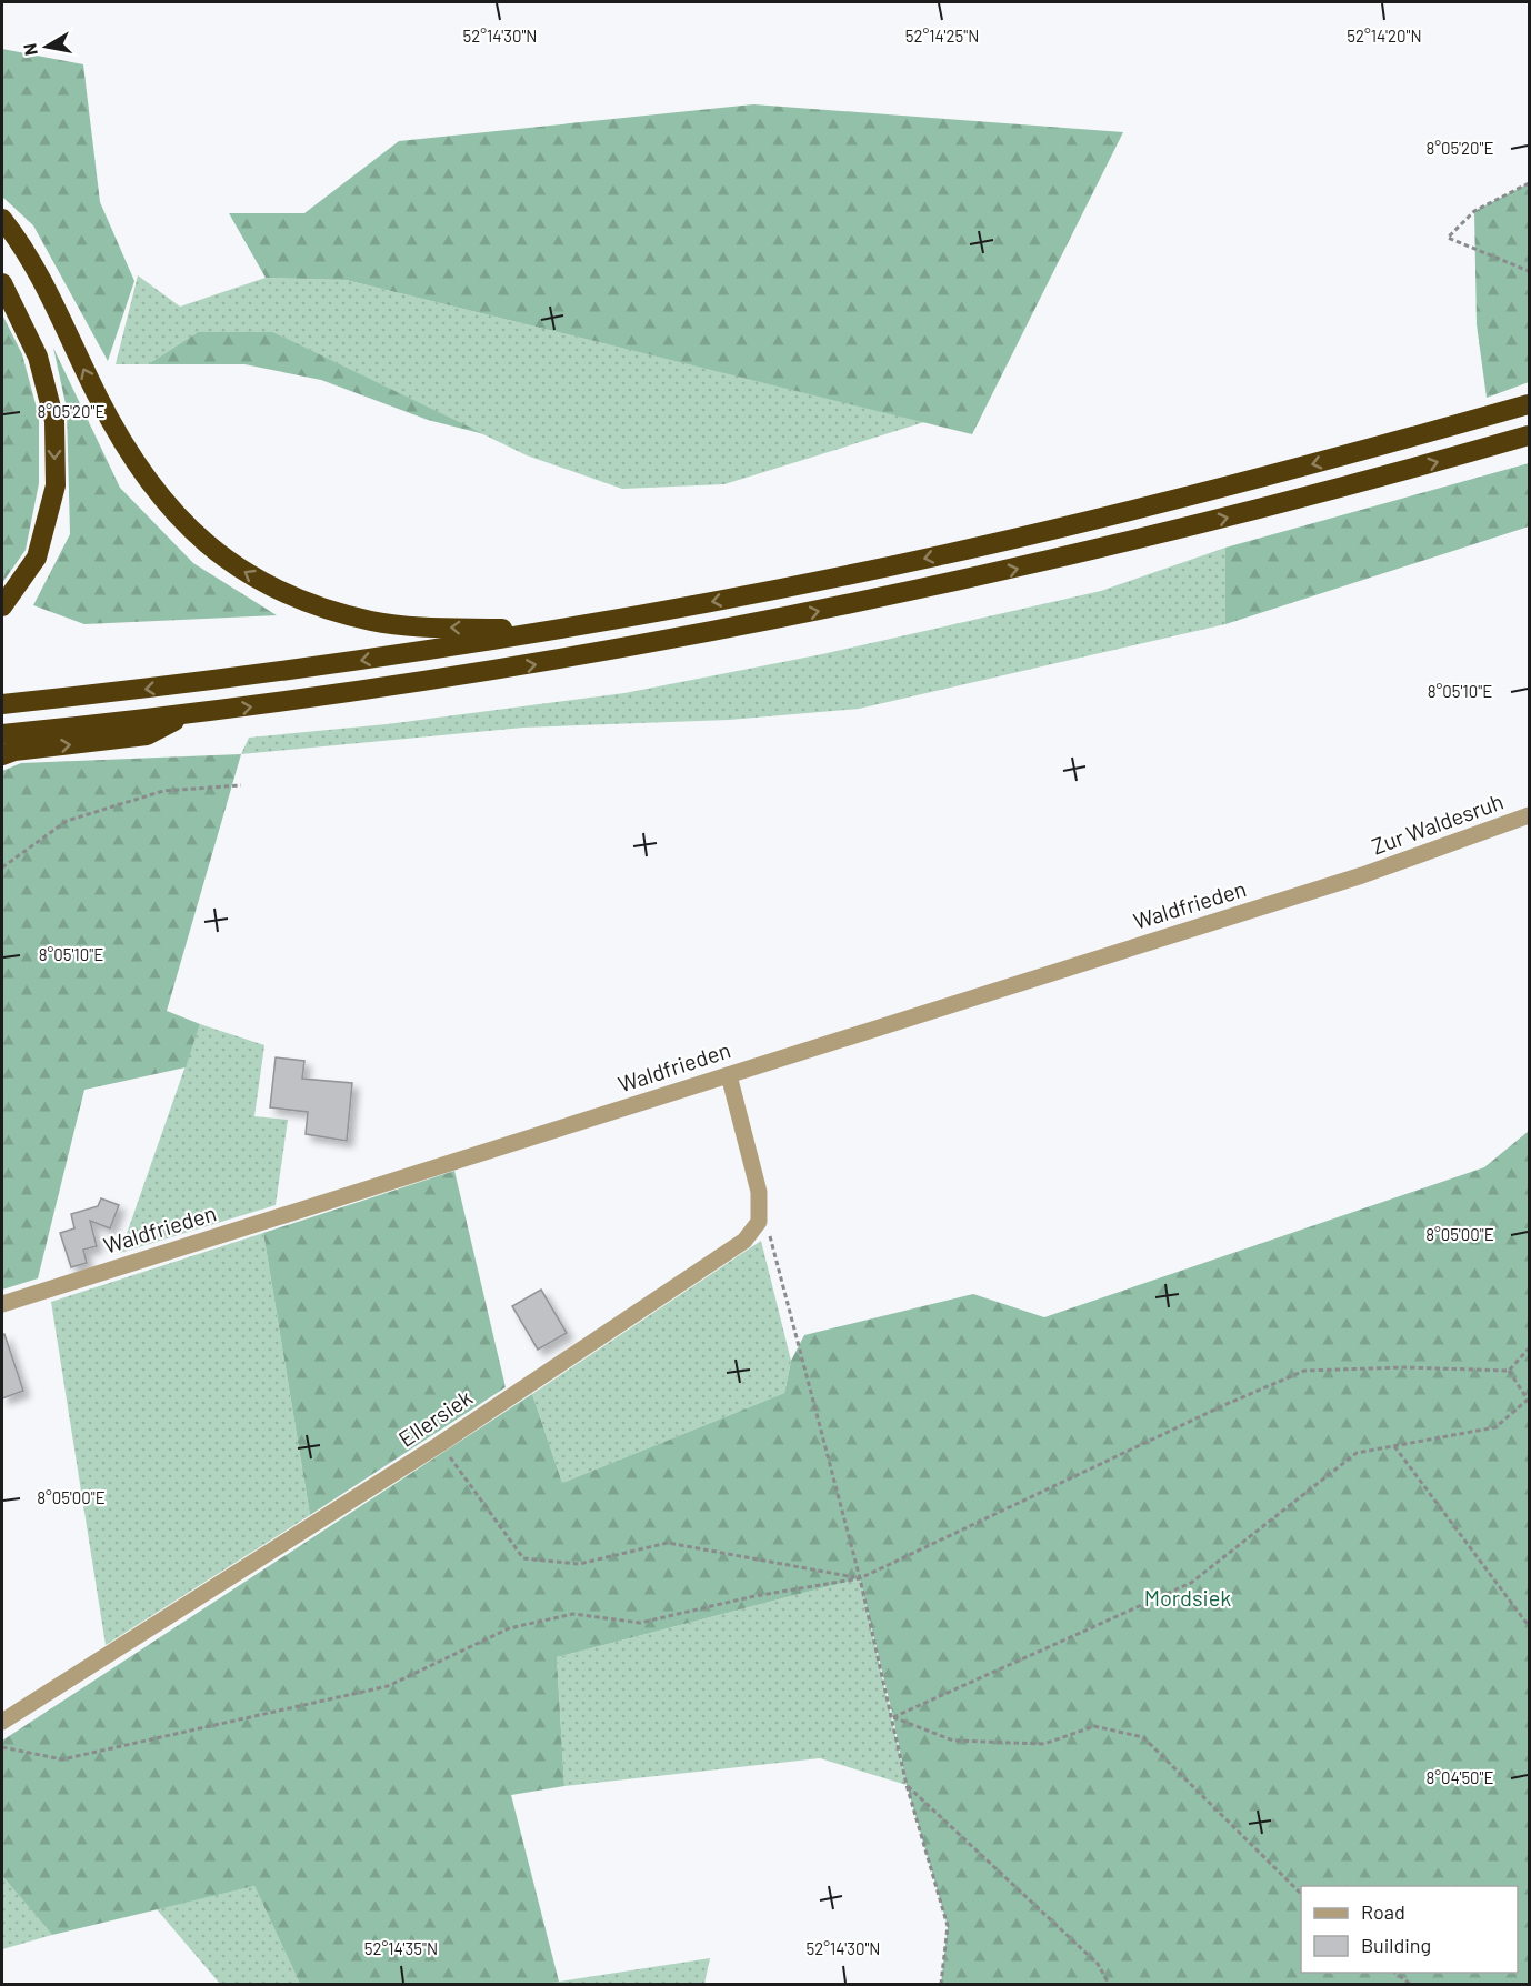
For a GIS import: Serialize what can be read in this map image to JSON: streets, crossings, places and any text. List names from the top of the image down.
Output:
{
  "streets": {
    "street": ["Zur Waldesruh", "Waldfrieden", "Ellersiek"]
  },
  "crossings": [
    ["Zur Waldesruh", "Waldfrieden"]
  ],
  "parks": ["Mordsiek"],
  "legend": ["Road", "Building"],
  "north": "left",
  "coordinates": [
    "52°14'30\"N",
    "52°14'25\"N",
    "52°14'20\"N",
    "8°05'20\"E",
    "8°05'10\"E",
    "8°05'00\"E",
    "8°04'50\"E",
    "52°14'35\"N"
  ]
}
